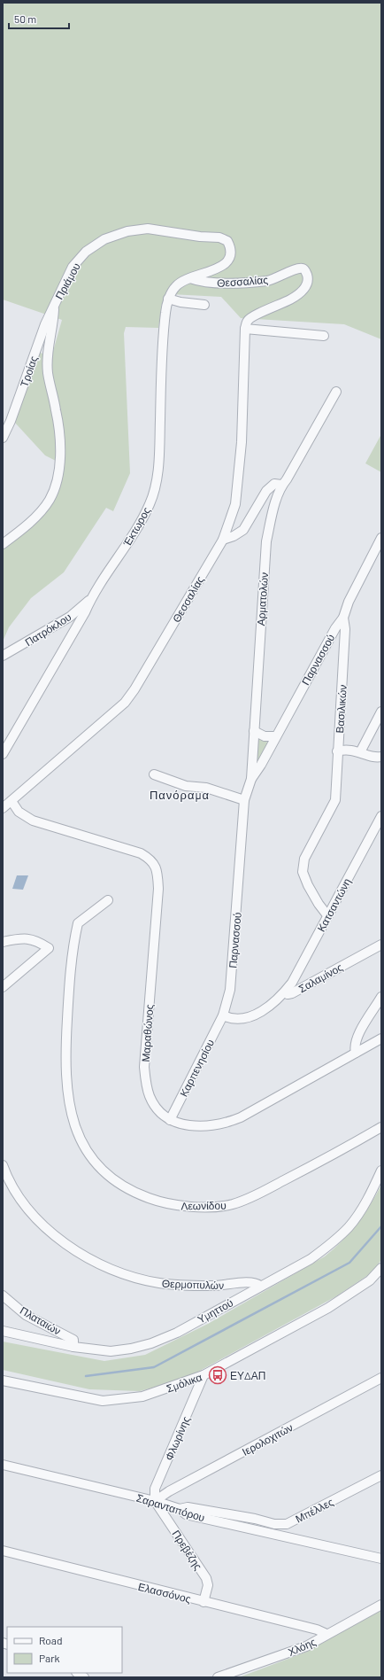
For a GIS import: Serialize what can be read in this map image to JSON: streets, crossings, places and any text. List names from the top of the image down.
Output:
{
  "streets": {
    "street": [
      "Πριάμου",
      "Θεσσαλίας",
      "Τροίας",
      "Έκτωρος",
      "Αρματολών",
      "Πατρόκλου",
      "Παρνασσού",
      "Βασιλικών",
      "Κατσαντώνη",
      "Σαλαμίνος",
      "Μαραθώνος",
      "Καρπενησίου",
      "Λεωνίδου",
      "Θερμοπυλών",
      "Υμηττού",
      "Πλαταιών",
      "Σμόλικα",
      "Φλωρίνης",
      "Ιερολοχιτών",
      "Σαρανταπόρου",
      "Μπέλλες",
      "Πρεβέζης",
      "Ελασσόνος",
      "Χλόης"
    ]
  },
  "crossings": [
    ["Πριάμου", "Θεσσαλίας"],
    ["Πριάμου", "Τροίας"],
    ["Πριάμου", "Έκτωρος"],
    ["Θεσσαλίας", "Έκτωρος"],
    ["Θεσσαλίας", "Μαραθώνος"],
    ["Έκτωρος", "Πατρόκλου"],
    ["Αρματολών", "Παρνασσού"],
    ["Παρνασσού", "Βασιλικών"],
    ["Παρνασσού", "Σαλαμίνος"],
    ["Παρνασσού", "Καρπενησίου"],
    ["Βασιλικών", "Κατσαντώνη"],
    ["Κατσαντώνη", "Σαλαμίνος"],
    ["Σαλαμίνος", "Καρπενησίου"],
    ["Μαραθώνος", "Καρπενησίου"],
    ["Θερμοπυλών", "Υμηττού"],
    ["Υμηττού", "Πλαταιών"],
    ["Σμόλικα", "Φλωρίνης"],
    ["Φλωρίνης", "Ιερολοχιτών"],
    ["Φλωρίνης", "Σαρανταπόρου"],
    ["Φλωρίνης", "Πρεβέζης"],
    ["Ιερολοχιτών", "Σαρανταπόρου"],
    ["Ιερολοχιτών", "Πρεβέζης"],
    ["Σαρανταπόρου", "Μπέλλες"],
    ["Σαρανταπόρου", "Πρεβέζης"],
    ["Πρεβέζης", "Ελασσόνος"],
    ["Ελασσόνος", "Χλόης"]
  ],
  "districts": ["Πανόραμα"],
  "places": {
    "bus stop": ["ΕΥΔΑΠ"]
  },
  "legend": ["Road", "Park"],
  "scale_bar": "50 m"
}
